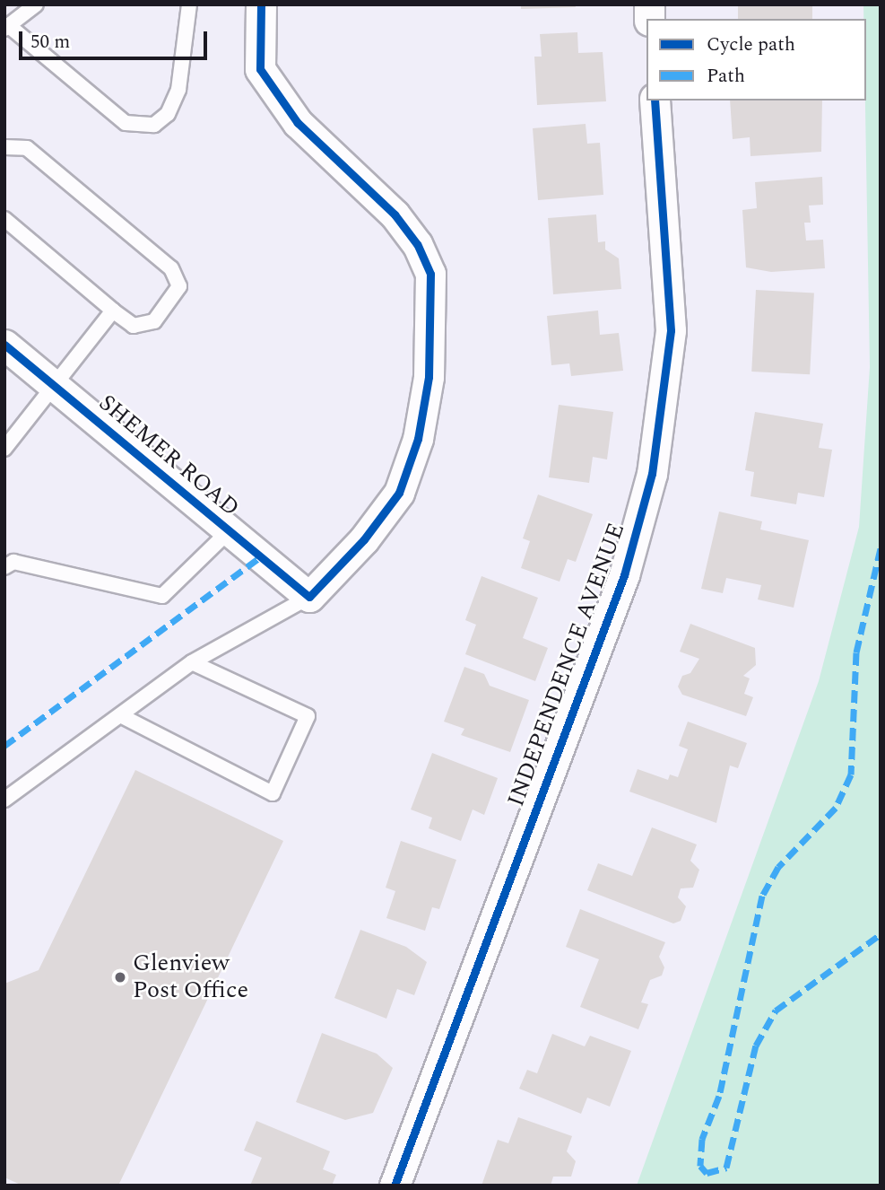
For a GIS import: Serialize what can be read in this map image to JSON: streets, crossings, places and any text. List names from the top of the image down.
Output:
{
  "streets": {
    "street": ["SHEMER ROAD", "INDEPENDENCE AVENUE"]
  },
  "places": ["Glenview Post Office"],
  "legend": ["Cycle path", "Path"],
  "scale_bar": "50 m"
}
